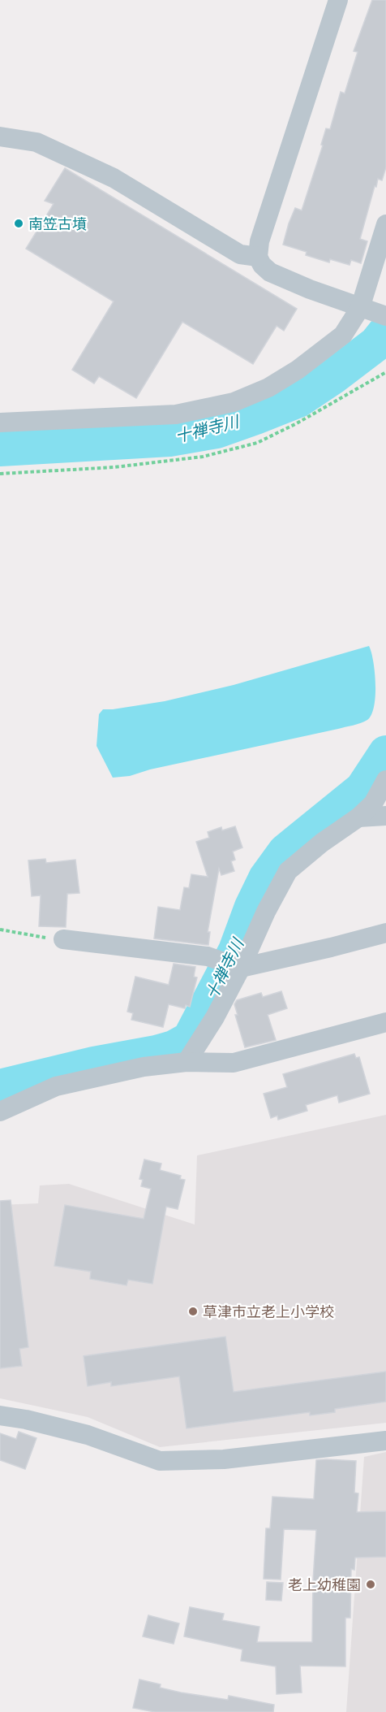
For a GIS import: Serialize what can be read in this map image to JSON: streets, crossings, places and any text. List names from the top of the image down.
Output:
{
  "water": ["十禅寺川"],
  "places": ["南笠古墳", "草津市立老上小学校", "老上幼稚園"]
}
